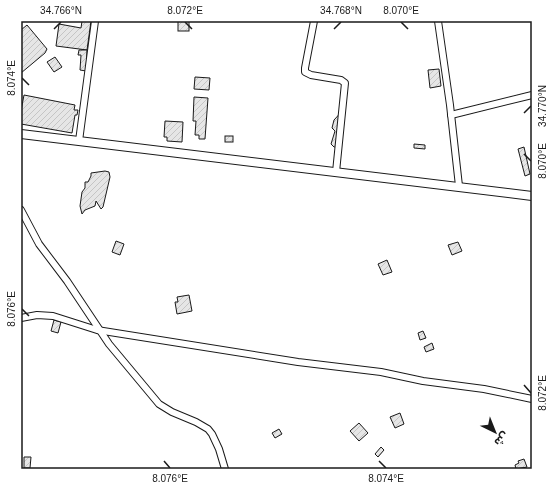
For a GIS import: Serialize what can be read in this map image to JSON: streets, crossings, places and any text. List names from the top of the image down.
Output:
{
  "north": "bottom right",
  "coordinates": [
    "34.766°N",
    "8.072°E",
    "34.768°N",
    "8.070°E",
    "8.074°E",
    "34.770°N",
    "8.076°E"
  ]
}
